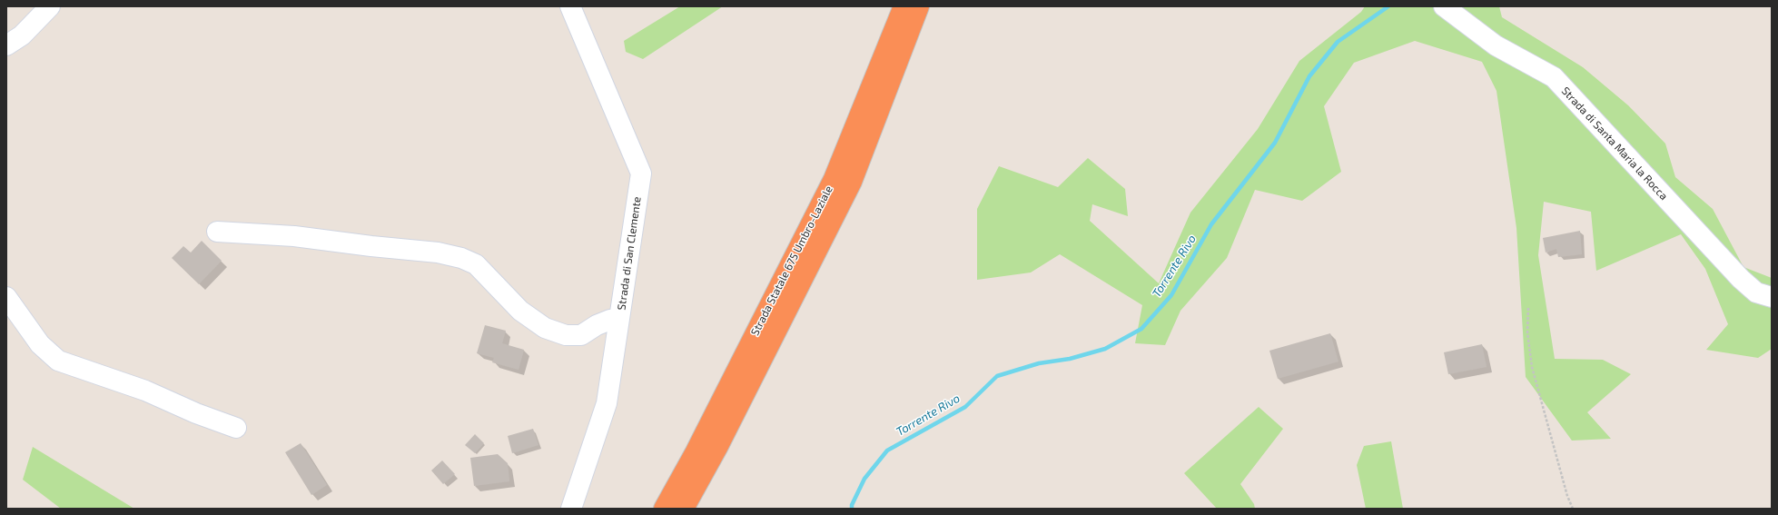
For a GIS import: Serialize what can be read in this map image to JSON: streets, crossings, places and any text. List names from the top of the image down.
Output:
{
  "streets": {
    "highway": ["Strada Statale 675 Umbro-Laziale"],
    "street": ["Strada di Santa Maria la Rocca", "Strada di San Clemente"]
  },
  "water": ["Torrente Rivo"]
}
